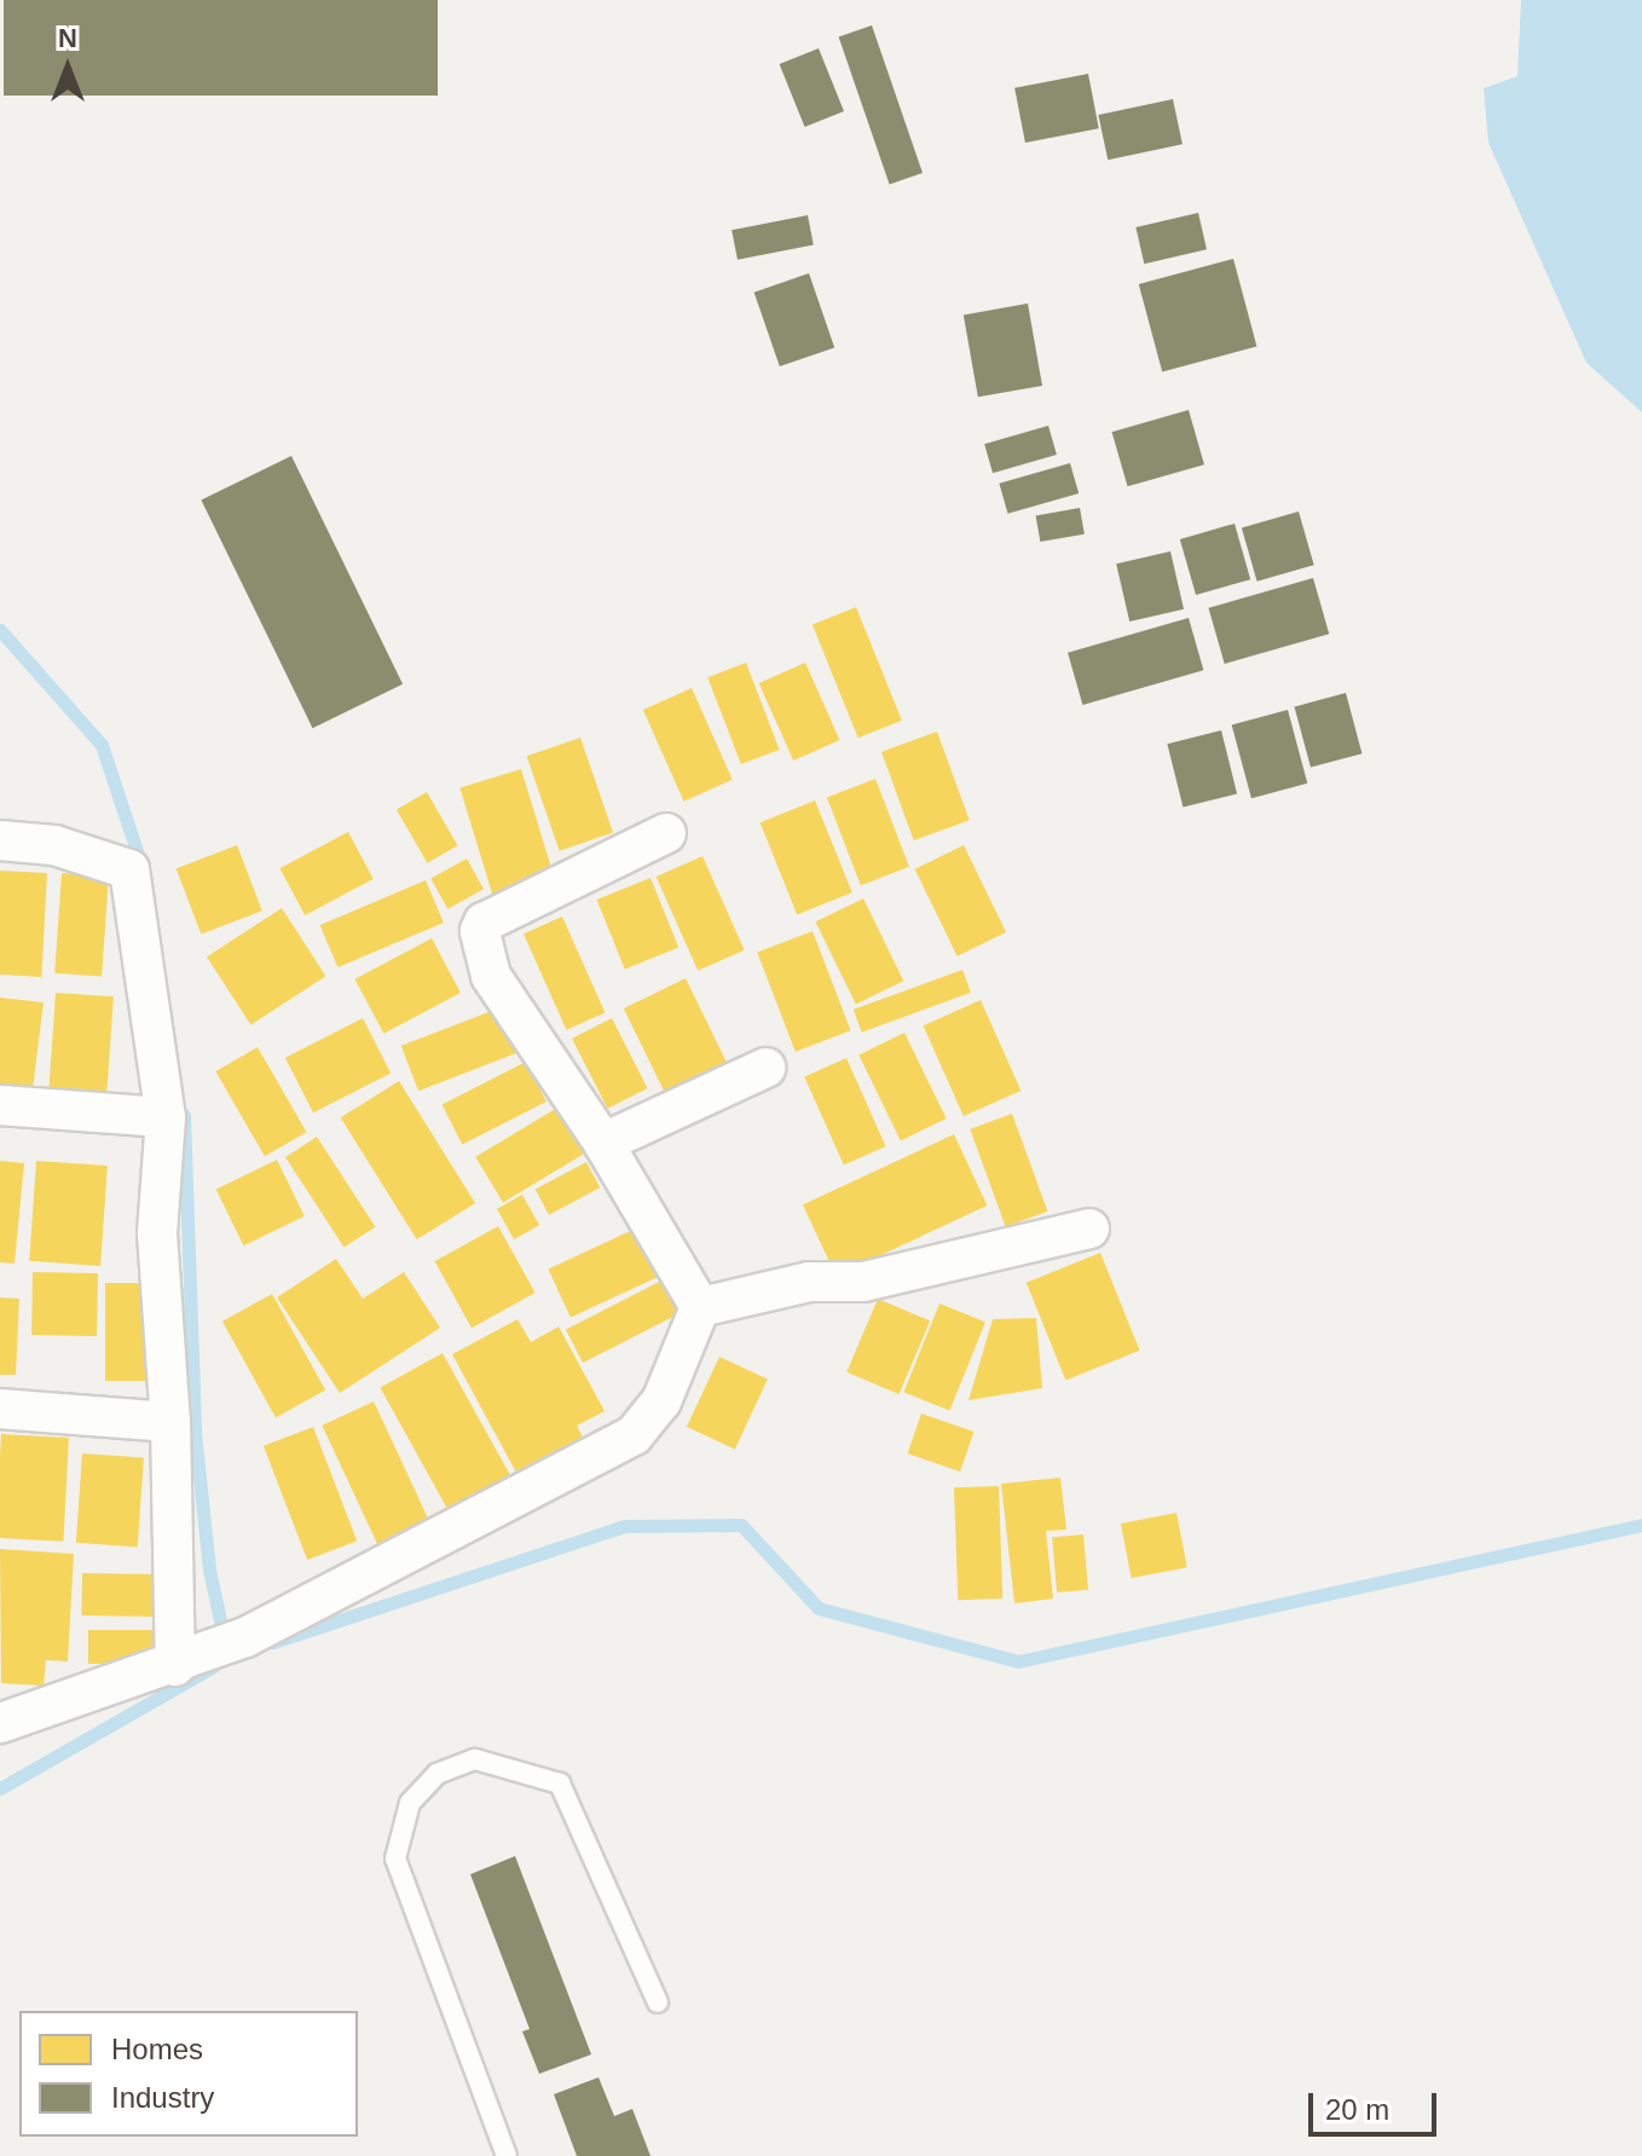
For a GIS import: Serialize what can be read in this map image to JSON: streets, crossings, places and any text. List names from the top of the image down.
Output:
{
  "legend": ["Homes", "Industry"],
  "scale_bar": "20 m",
  "north": "top"
}
